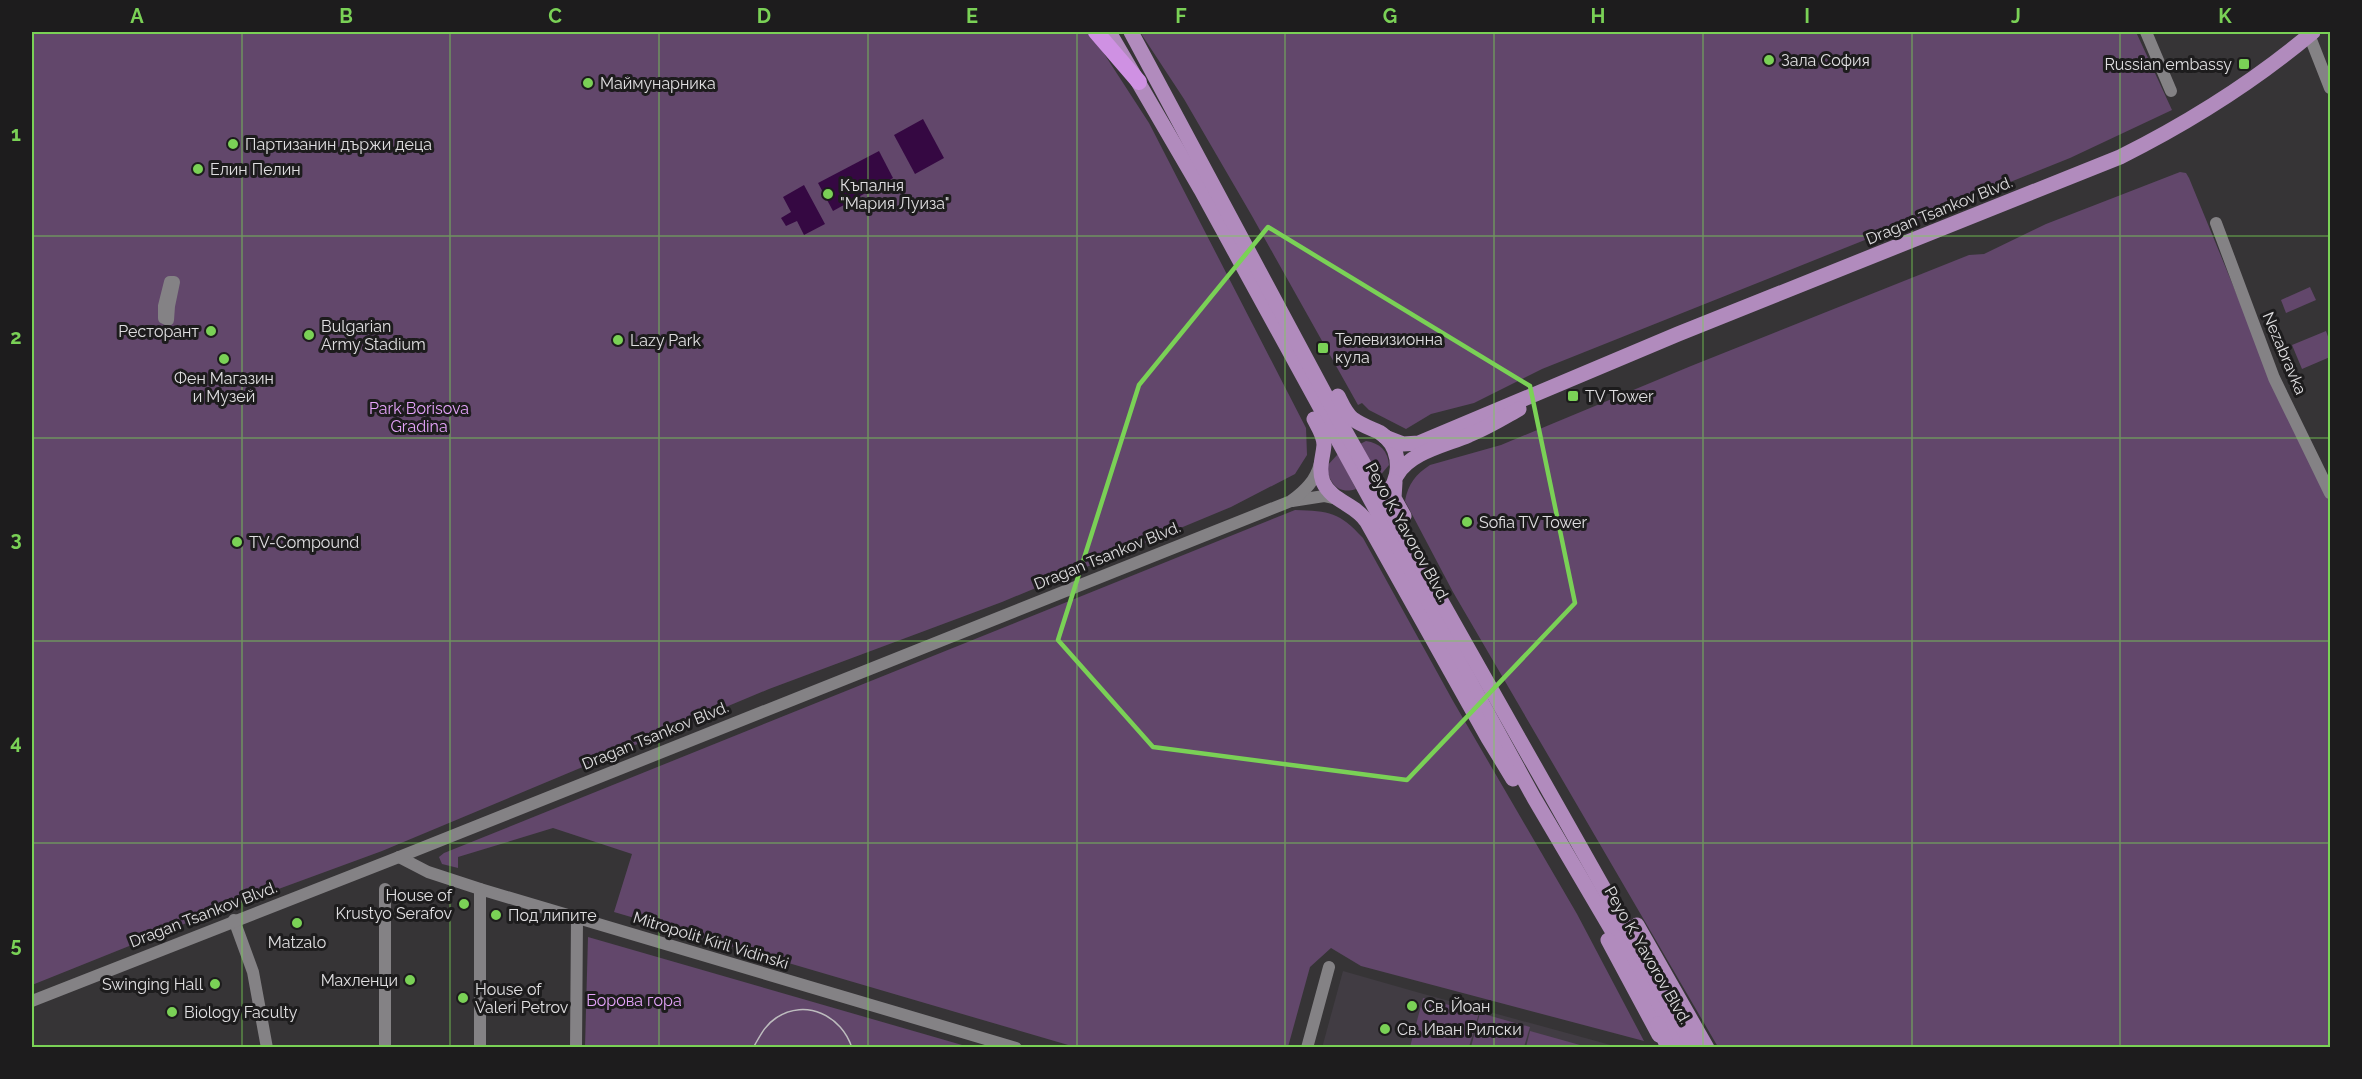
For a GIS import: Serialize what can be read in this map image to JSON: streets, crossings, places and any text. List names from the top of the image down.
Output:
{
  "streets": {
    "main road": ["Dragan Tsankov Blvd.", "Peyo K. Yavorov Blvd."],
    "street": ["Nezabravka", "Mitropolit Kiril Vidinski"]
  },
  "crossings": [
    ["Dragan Tsankov Blvd.", "Mitropolit Kiril Vidinski"]
  ],
  "parks": ["Park Borisova Gradina", "Борова гора"],
  "places": {
    "other": [
      "Зала София",
      "Маймунарника",
      "Партизанин държи деца",
      "Елин Пелин",
      "Къпалня \"Мария Луиза\"",
      "Ресторант",
      "Bulgarian Army Stadium",
      "Lazy Park",
      "Фен Магазин и Музей",
      "Sofia TV Tower",
      "TV-Compound",
      "House of Krustyo Serafov",
      "Под липите",
      "Matzalo",
      "Махленци",
      "Swinging Hall",
      "House of Valeri Petrov",
      "Св. Йоан",
      "Biology Faculty",
      "Св. Иван Рилски"
    ],
    "transit": ["Russian embassy", "Телевизионна кула", "TV Tower"]
  },
  "grid": {
    "columns": [
      "A",
      "B",
      "C",
      "D",
      "E",
      "F",
      "G",
      "H",
      "I",
      "J",
      "K"
    ],
    "rows": [
      "1",
      "2",
      "3",
      "4",
      "5"
    ]
  }
}
